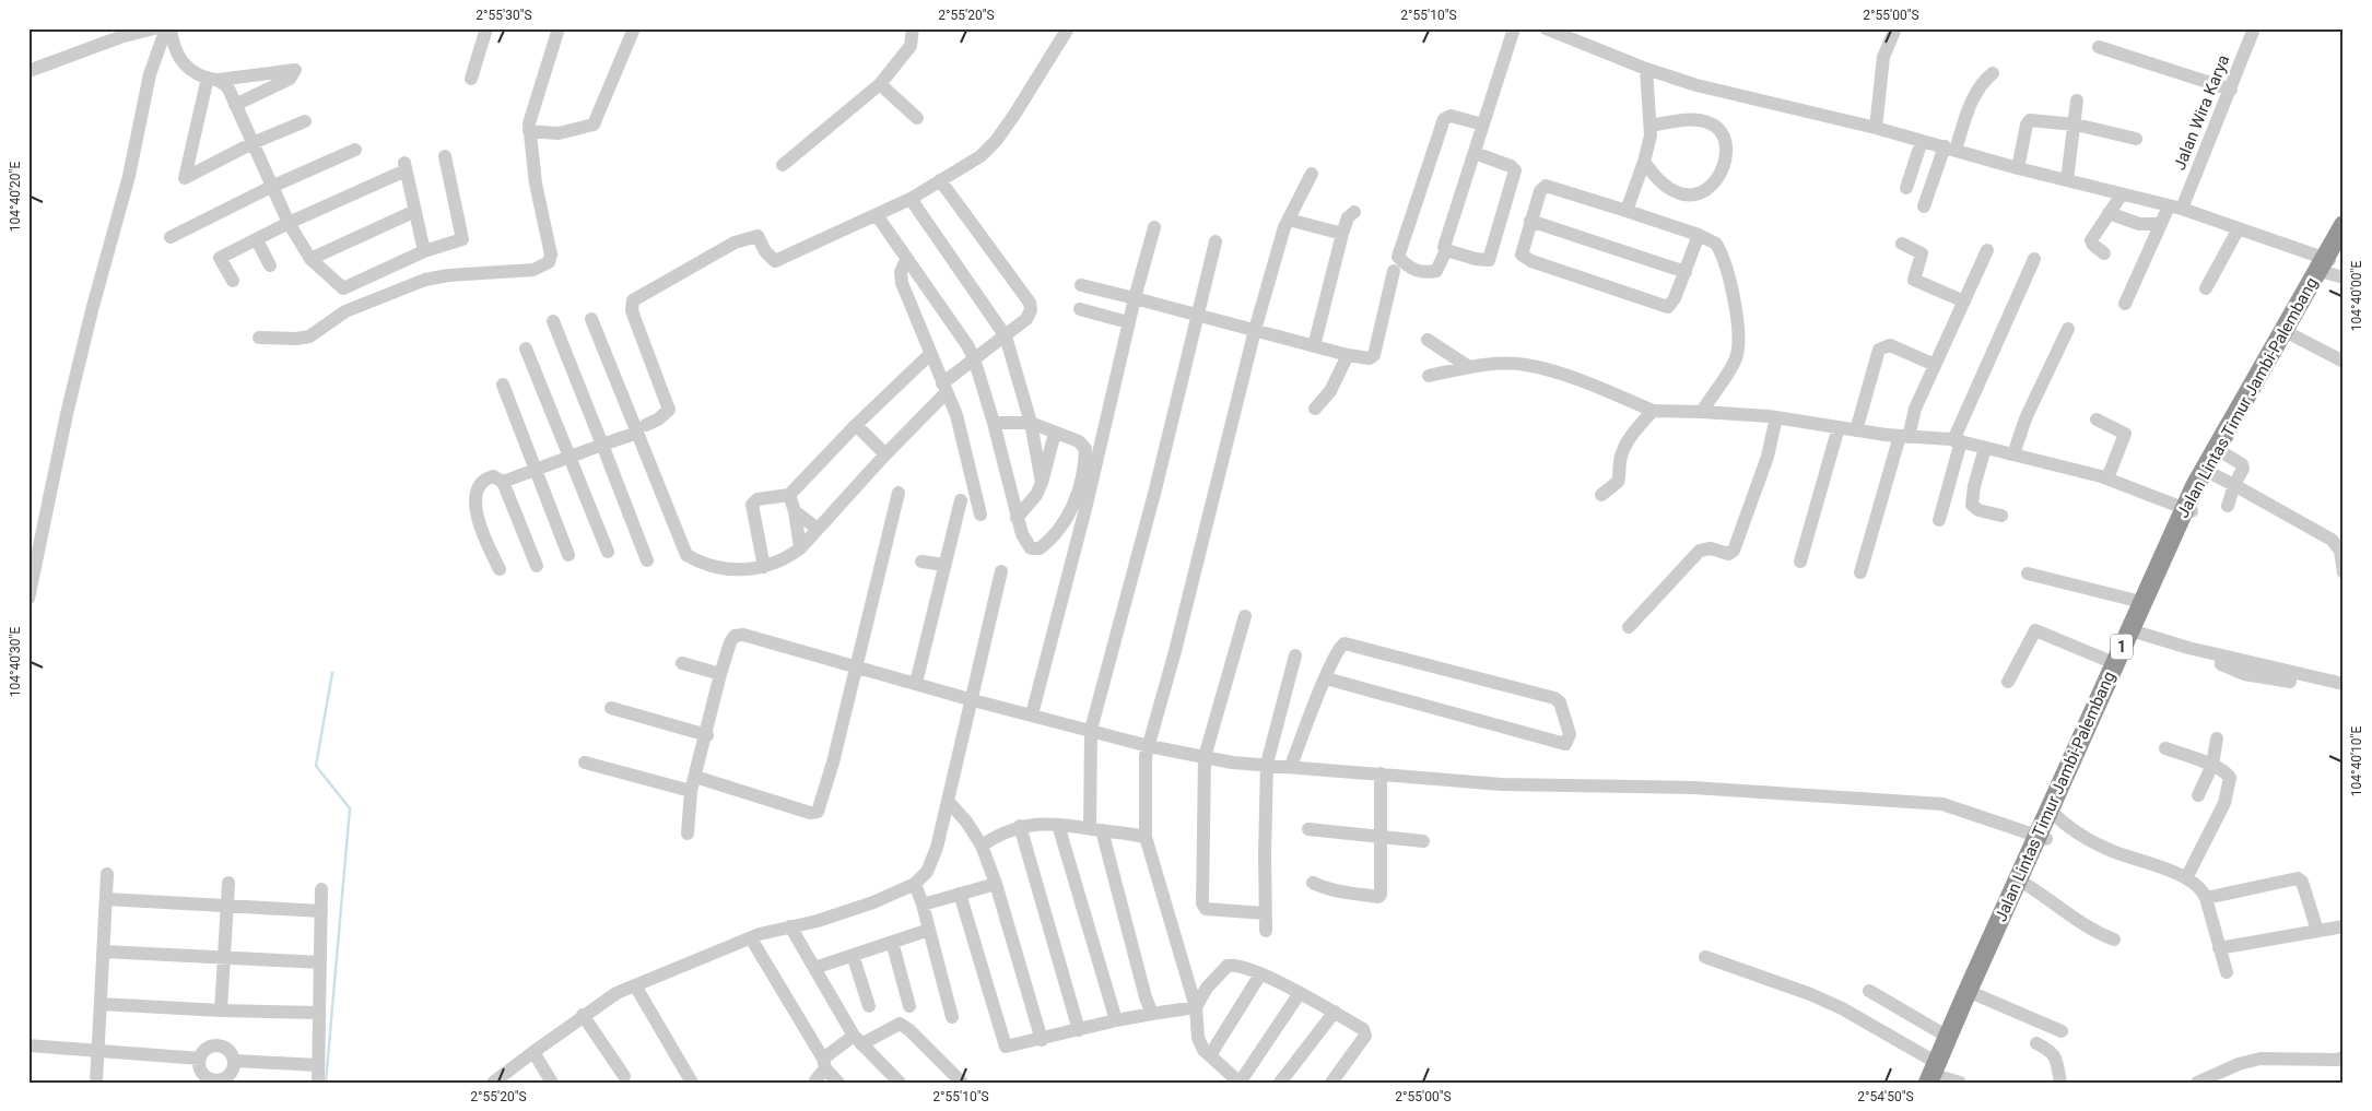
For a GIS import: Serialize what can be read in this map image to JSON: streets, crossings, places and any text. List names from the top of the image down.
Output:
{
  "streets": {
    "highway": ["Jalan Lintas Timur Jambi-Palembang", "1"],
    "street": ["Jalan Wira Karya"]
  },
  "coordinates": [
    "2°55'30\"S",
    "2°55'20\"S",
    "2°55'10\"S",
    "2°55'00\"S",
    "104°40'20\"E",
    "104°40'00\"E",
    "104°40'30\"E",
    "104°40'10\"E",
    "2°54'50\"S"
  ]
}
